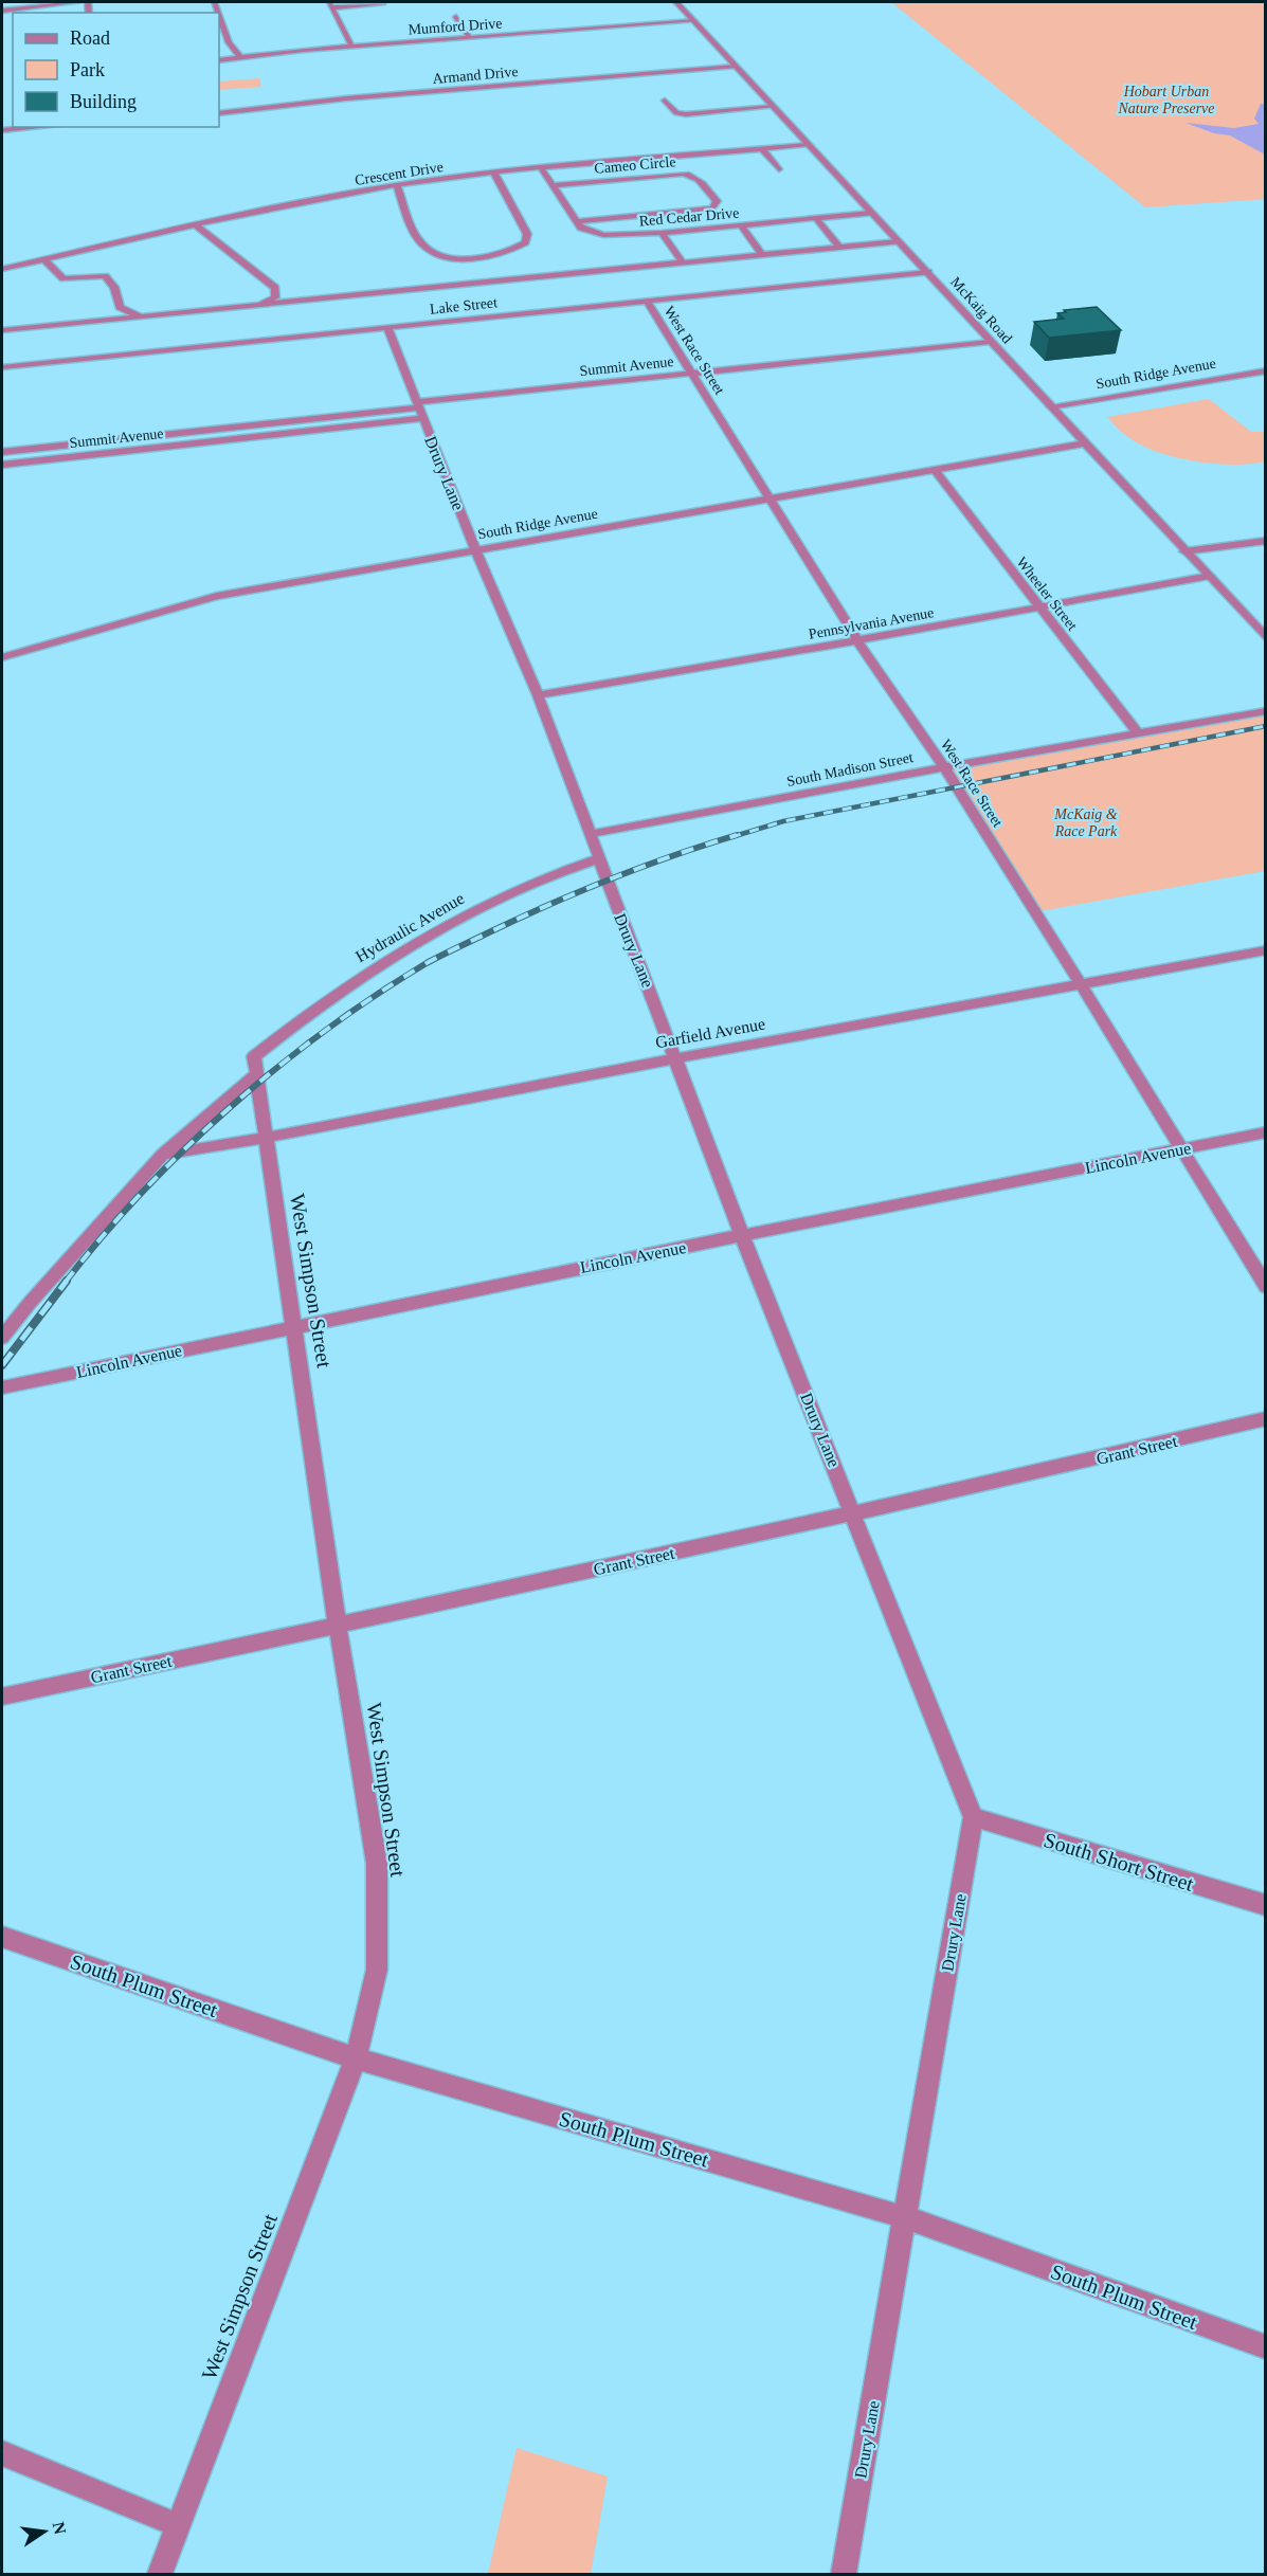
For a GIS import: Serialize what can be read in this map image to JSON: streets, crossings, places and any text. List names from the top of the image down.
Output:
{
  "streets": {
    "street": [
      "Mumford Drive",
      "Armand Drive",
      "Cameo Circle",
      "Crescent Drive",
      "Red Cedar Drive",
      "Lake Street",
      "McKaig Road",
      "West Race Street",
      "Summit Avenue",
      "South Ridge Avenue",
      "Drury Lane",
      "Wheeler Street",
      "Pennsylvania Avenue",
      "South Madison Street",
      "Hydraulic Avenue",
      "Garfield Avenue",
      "Lincoln Avenue",
      "West Simpson Street",
      "Grant Street",
      "South Short Street",
      "South Plum Street"
    ]
  },
  "crossings": [
    ["Mumford Drive", "McKaig Road"],
    ["Armand Drive", "McKaig Road"],
    ["Cameo Circle", "Red Cedar Drive"],
    ["Crescent Drive", "Red Cedar Drive"],
    ["Crescent Drive", "McKaig Road"],
    ["Red Cedar Drive", "McKaig Road"],
    ["Lake Street", "McKaig Road"],
    ["Lake Street", "West Race Street"],
    ["Lake Street", "Drury Lane"],
    ["McKaig Road", "Summit Avenue"],
    ["McKaig Road", "South Ridge Avenue"],
    ["McKaig Road", "Pennsylvania Avenue"],
    ["West Race Street", "Summit Avenue"],
    ["West Race Street", "South Ridge Avenue"],
    ["West Race Street", "Pennsylvania Avenue"],
    ["West Race Street", "South Madison Street"],
    ["West Race Street", "Garfield Avenue"],
    ["West Race Street", "Lincoln Avenue"],
    ["Summit Avenue", "Drury Lane"],
    ["South Ridge Avenue", "Drury Lane"],
    ["South Ridge Avenue", "Wheeler Street"],
    ["Drury Lane", "Pennsylvania Avenue"],
    ["Drury Lane", "South Madison Street"],
    ["Drury Lane", "Hydraulic Avenue"],
    ["Drury Lane", "Garfield Avenue"],
    ["Drury Lane", "Lincoln Avenue"],
    ["Drury Lane", "Grant Street"],
    ["Drury Lane", "South Short Street"],
    ["Drury Lane", "South Plum Street"],
    ["Wheeler Street", "Pennsylvania Avenue"],
    ["Wheeler Street", "South Madison Street"],
    ["Hydraulic Avenue", "Garfield Avenue"],
    ["Hydraulic Avenue", "West Simpson Street"],
    ["Garfield Avenue", "West Simpson Street"],
    ["Lincoln Avenue", "West Simpson Street"],
    ["West Simpson Street", "Grant Street"],
    ["West Simpson Street", "South Plum Street"]
  ],
  "parks": ["Hobart Urban Nature Preserve", "McKaig & Race Park"],
  "legend": ["Road", "Park", "Building"],
  "north": "right"
}
